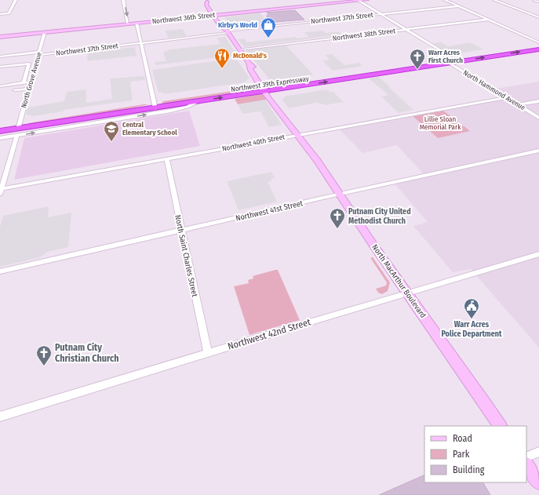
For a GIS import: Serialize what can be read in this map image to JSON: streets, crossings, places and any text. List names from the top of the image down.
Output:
{
  "streets": {
    "highway": ["Northwest 39th Expressway"],
    "main road": ["Northwest 36th Street", "North MacArthur Boulevard"],
    "street": [
      "Northwest 37th Street",
      "Northwest 38th Street",
      "North Grove Avenue",
      "North Hammond Avenue",
      "Northwest 40th Street",
      "Northwest 41st Street",
      "North Saint Charles Street",
      "Northwest 42nd Street"
    ]
  },
  "crossings": [
    ["Northwest 36th Street", "North Grove Avenue"],
    ["Northwest 36th Street", "North Hammond Avenue"],
    ["Northwest 36th Street", "North MacArthur Boulevard"],
    ["Northwest 37th Street", "North Grove Avenue"],
    ["Northwest 37th Street", "North Hammond Avenue"],
    ["Northwest 37th Street", "North MacArthur Boulevard"],
    ["Northwest 38th Street", "North Hammond Avenue"],
    ["Northwest 38th Street", "North MacArthur Boulevard"],
    ["North Grove Avenue", "Northwest 39th Expressway"],
    ["North Grove Avenue", "Northwest 40th Street"],
    ["Northwest 39th Expressway", "North Hammond Avenue"],
    ["Northwest 39th Expressway", "North MacArthur Boulevard"],
    ["North Hammond Avenue", "Northwest 40th Street"],
    ["Northwest 40th Street", "North Saint Charles Street"],
    ["Northwest 40th Street", "North MacArthur Boulevard"],
    ["Northwest 41st Street", "North Saint Charles Street"],
    ["Northwest 41st Street", "North MacArthur Boulevard"],
    ["North Saint Charles Street", "Northwest 42nd Street"],
    ["North MacArthur Boulevard", "Northwest 42nd Street"]
  ],
  "parks": ["Lillie Sloan Memorial Park"],
  "places": {
    "shop": ["Kirby's World"],
    "restaurant": ["McDonald's"],
    "church": ["Warr Acres First Church", "Putnam City United Methodist Church", "Putnam City Christian Church"],
    "school or university": ["Central Elementary School"],
    "public building": ["Warr Acres Police Department"]
  },
  "legend": ["Road", "Park", "Building"]
}
